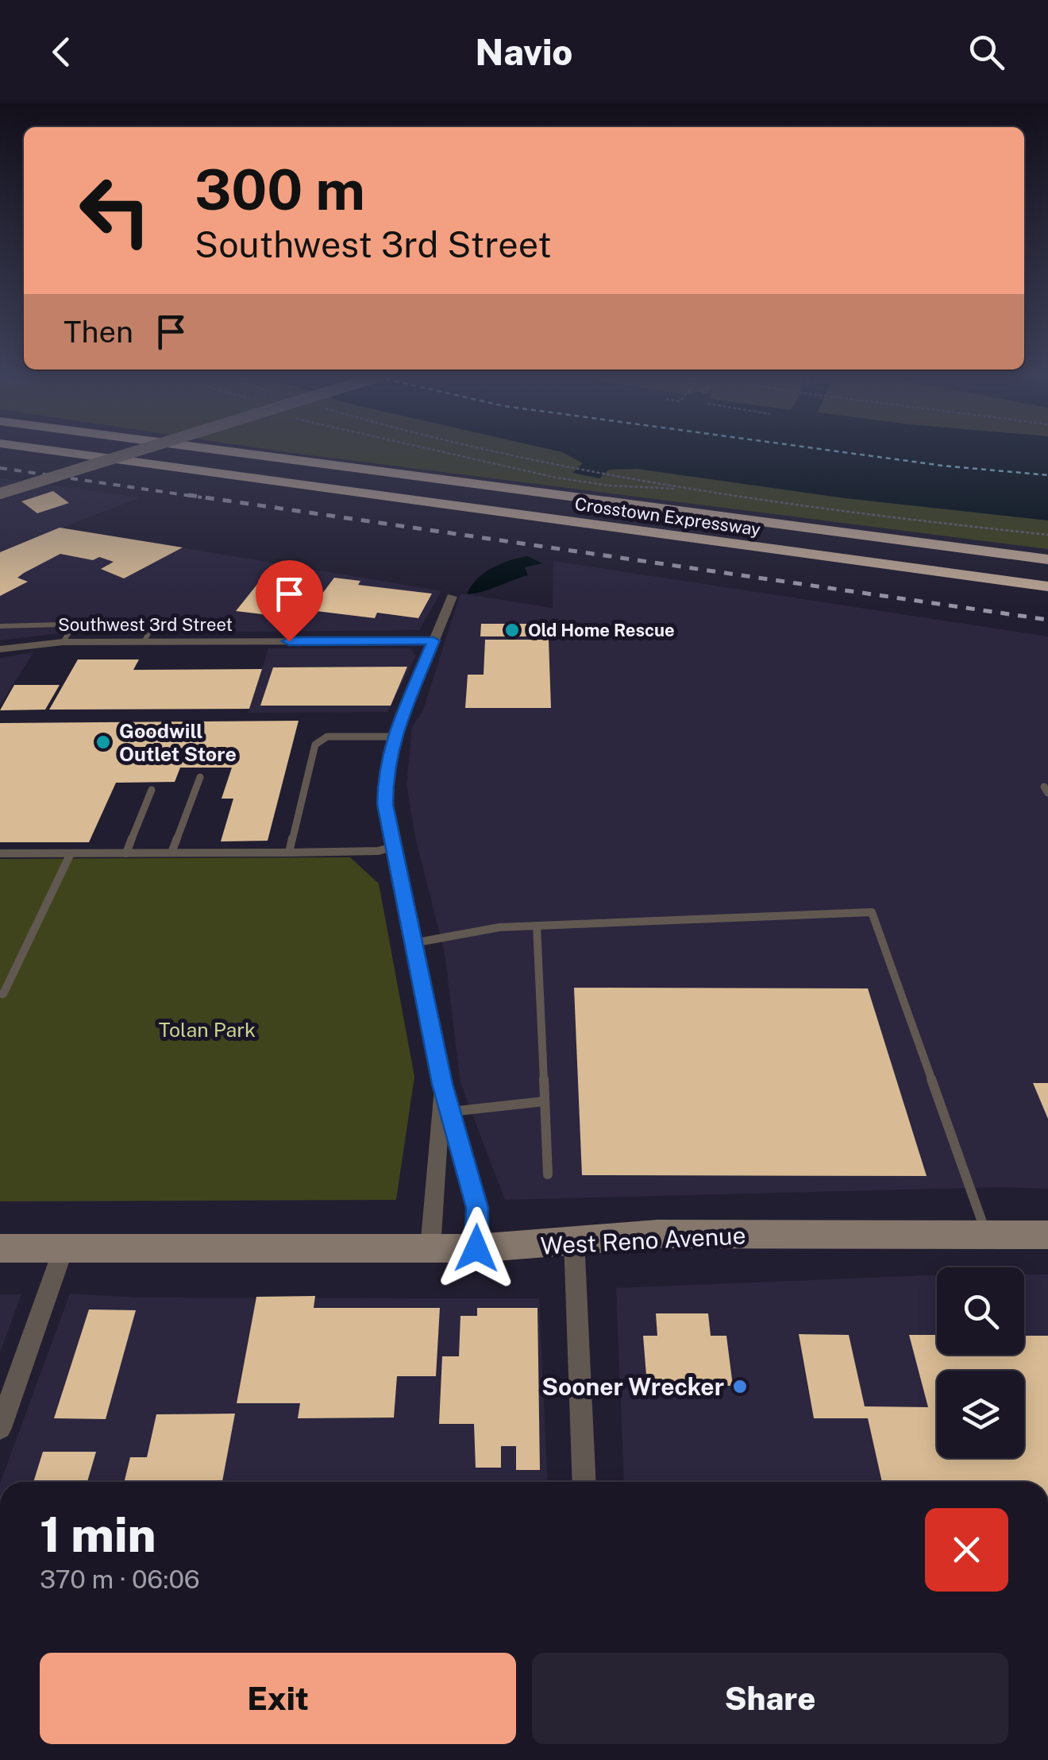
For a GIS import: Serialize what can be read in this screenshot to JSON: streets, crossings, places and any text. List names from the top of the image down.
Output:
{
  "streets": {
    "highway": ["Crosstown Expressway"],
    "main road": ["West Reno Avenue"],
    "street": ["Southwest 3rd Street"]
  },
  "parks": ["Tolan Park"],
  "places": ["Old Home Rescue", "Goodwill Outlet Store", "Sooner Wrecker"],
  "page": {
    "header": "Navio",
    "turn": ["300 m", "Southwest 3rd Street"],
    "then": "Then",
    "heading": ["1 min", "370 m · 06:06"],
    "buttons": ["Exit", "Share"]
  }
}
